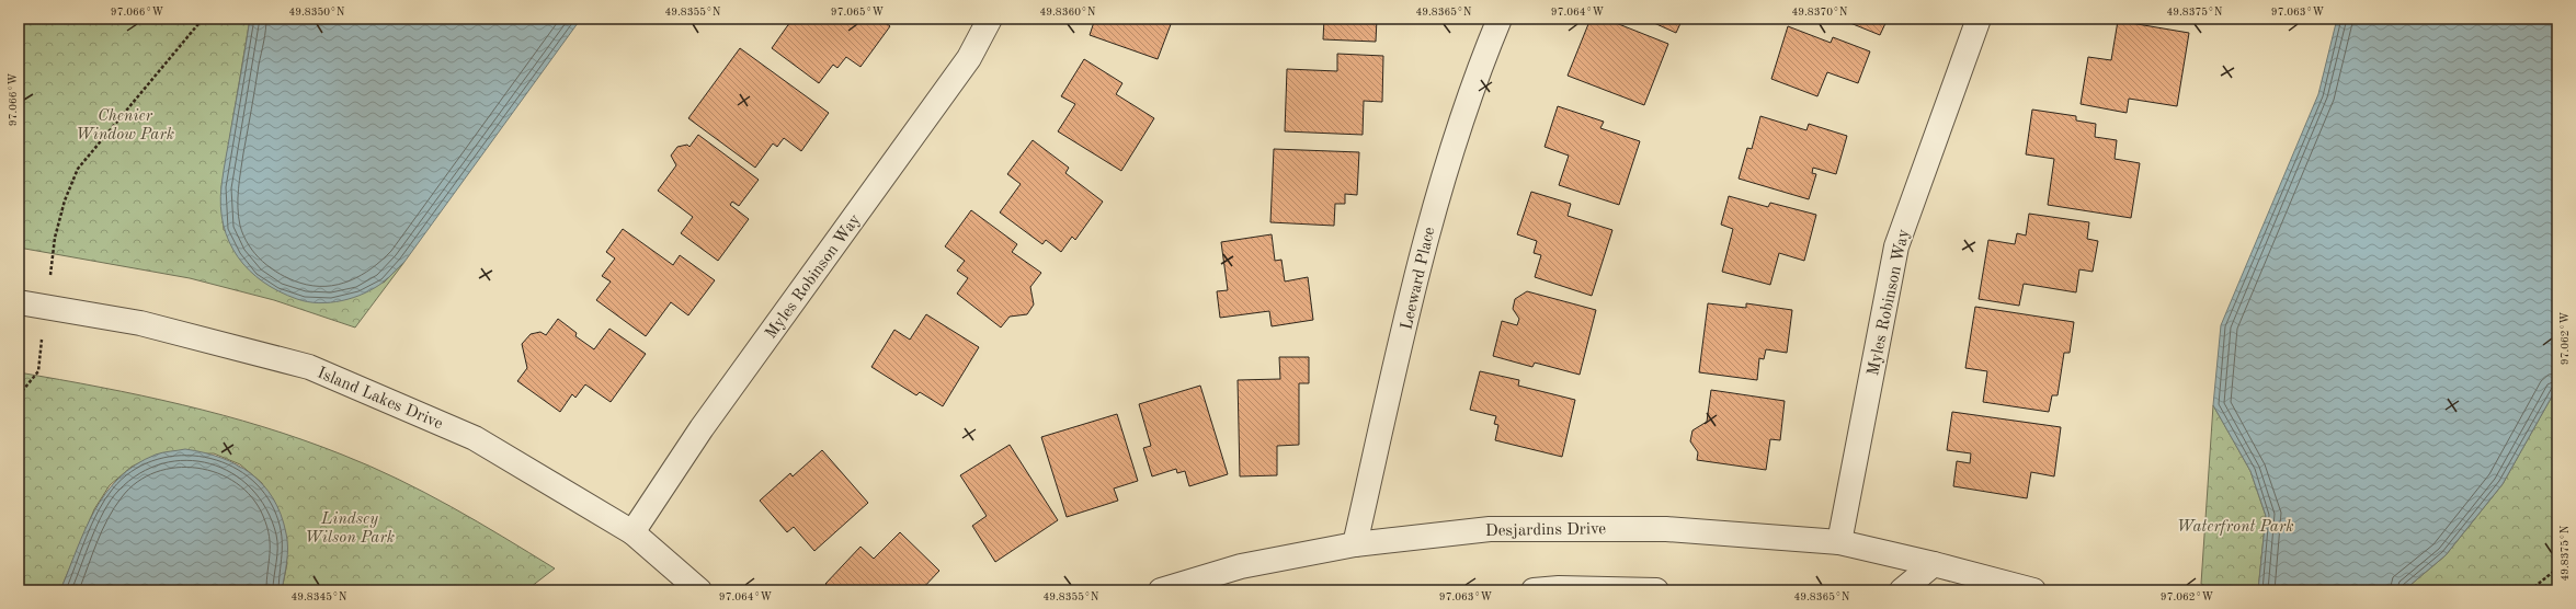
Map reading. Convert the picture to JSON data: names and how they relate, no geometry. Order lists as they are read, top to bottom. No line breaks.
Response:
{"streets":{"street":["Myles Robinson Way","Leeward Place","Island Lakes Drive","Desjardins Drive"]},"crossings":[["Myles Robinson Way","Island Lakes Drive"],["Myles Robinson Way","Desjardins Drive"],["Leeward Place","Desjardins Drive"]],"parks":["Chenier Window Park","Lindsey Wilson Park","Waterfront Park"],"coordinates":["97.066°W","49.8350°N","49.8355°N","97.065°W","49.8360°N","49.8365°N","97.064°W","49.8370°N","49.8375°N","97.063°W","97.062°W","49.8345°N"]}
